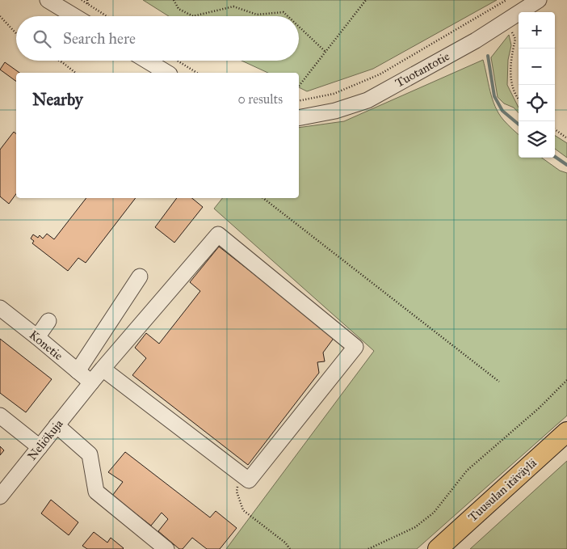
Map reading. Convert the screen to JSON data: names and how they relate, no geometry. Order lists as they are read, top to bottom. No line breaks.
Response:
{"streets":{"main road":["Tuusulan itäväylä"],"street":["Tuotantotie","Konetie","Neliökuja"]},"crossings":[["Konetie","Neliökuja"]],"page":{"map_buttons":["+","−"],"search":"Search here","heading":["Nearby","0 results"]}}
